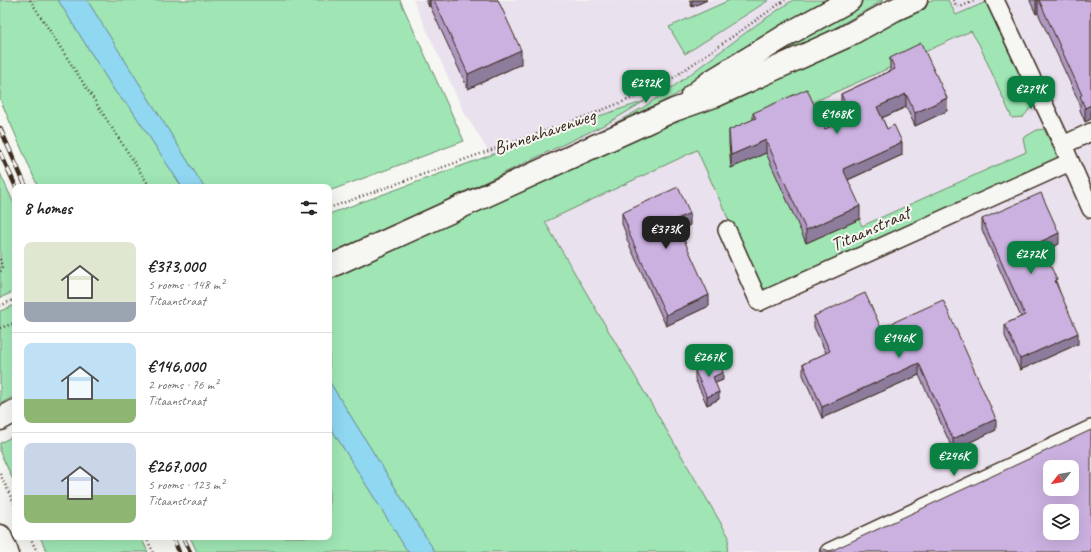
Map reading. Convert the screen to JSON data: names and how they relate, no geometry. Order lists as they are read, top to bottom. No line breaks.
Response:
{"streets":{"main road":["Binnenhavenweg"],"street":["Titaanstraat"]},"north":"bottom left","page":{"price":["€292K","€279K","€168K","€373K","€272K","€146K","€267K","€246K"],"heading":"8 homes","list":[{"name":"€373,000","note":"5 rooms · 148 m² · Titaanstraat"},{"name":"€146,000","note":"2 rooms · 76 m² · Titaanstraat"},{"name":"€267,000","note":"5 rooms · 123 m² · Titaanstraat"}]}}
